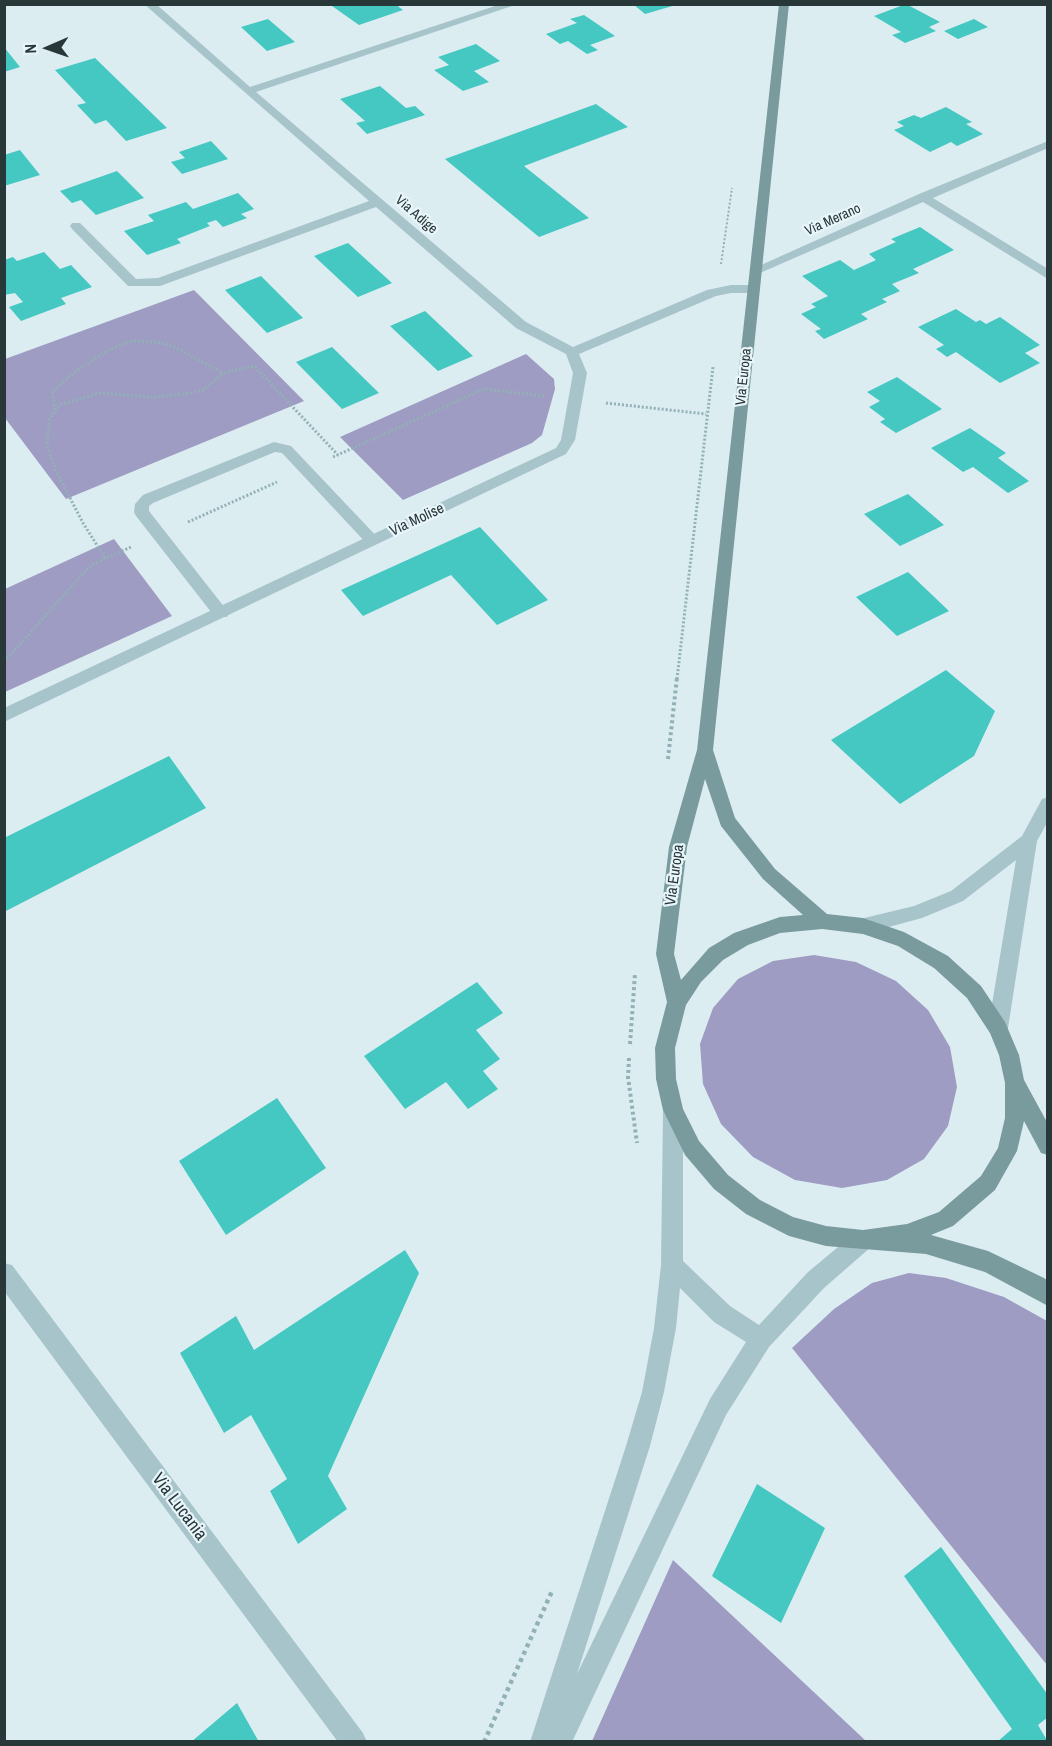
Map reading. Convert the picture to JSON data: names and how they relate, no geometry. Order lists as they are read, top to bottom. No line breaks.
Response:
{"streets":{"street":["Via Adige","Via Merano","Via Europa","Via Molise","Via Lucania"]},"crossings":[["Via Adige","Via Molise"],["Via Merano","Via Europa"]],"north":"left"}
